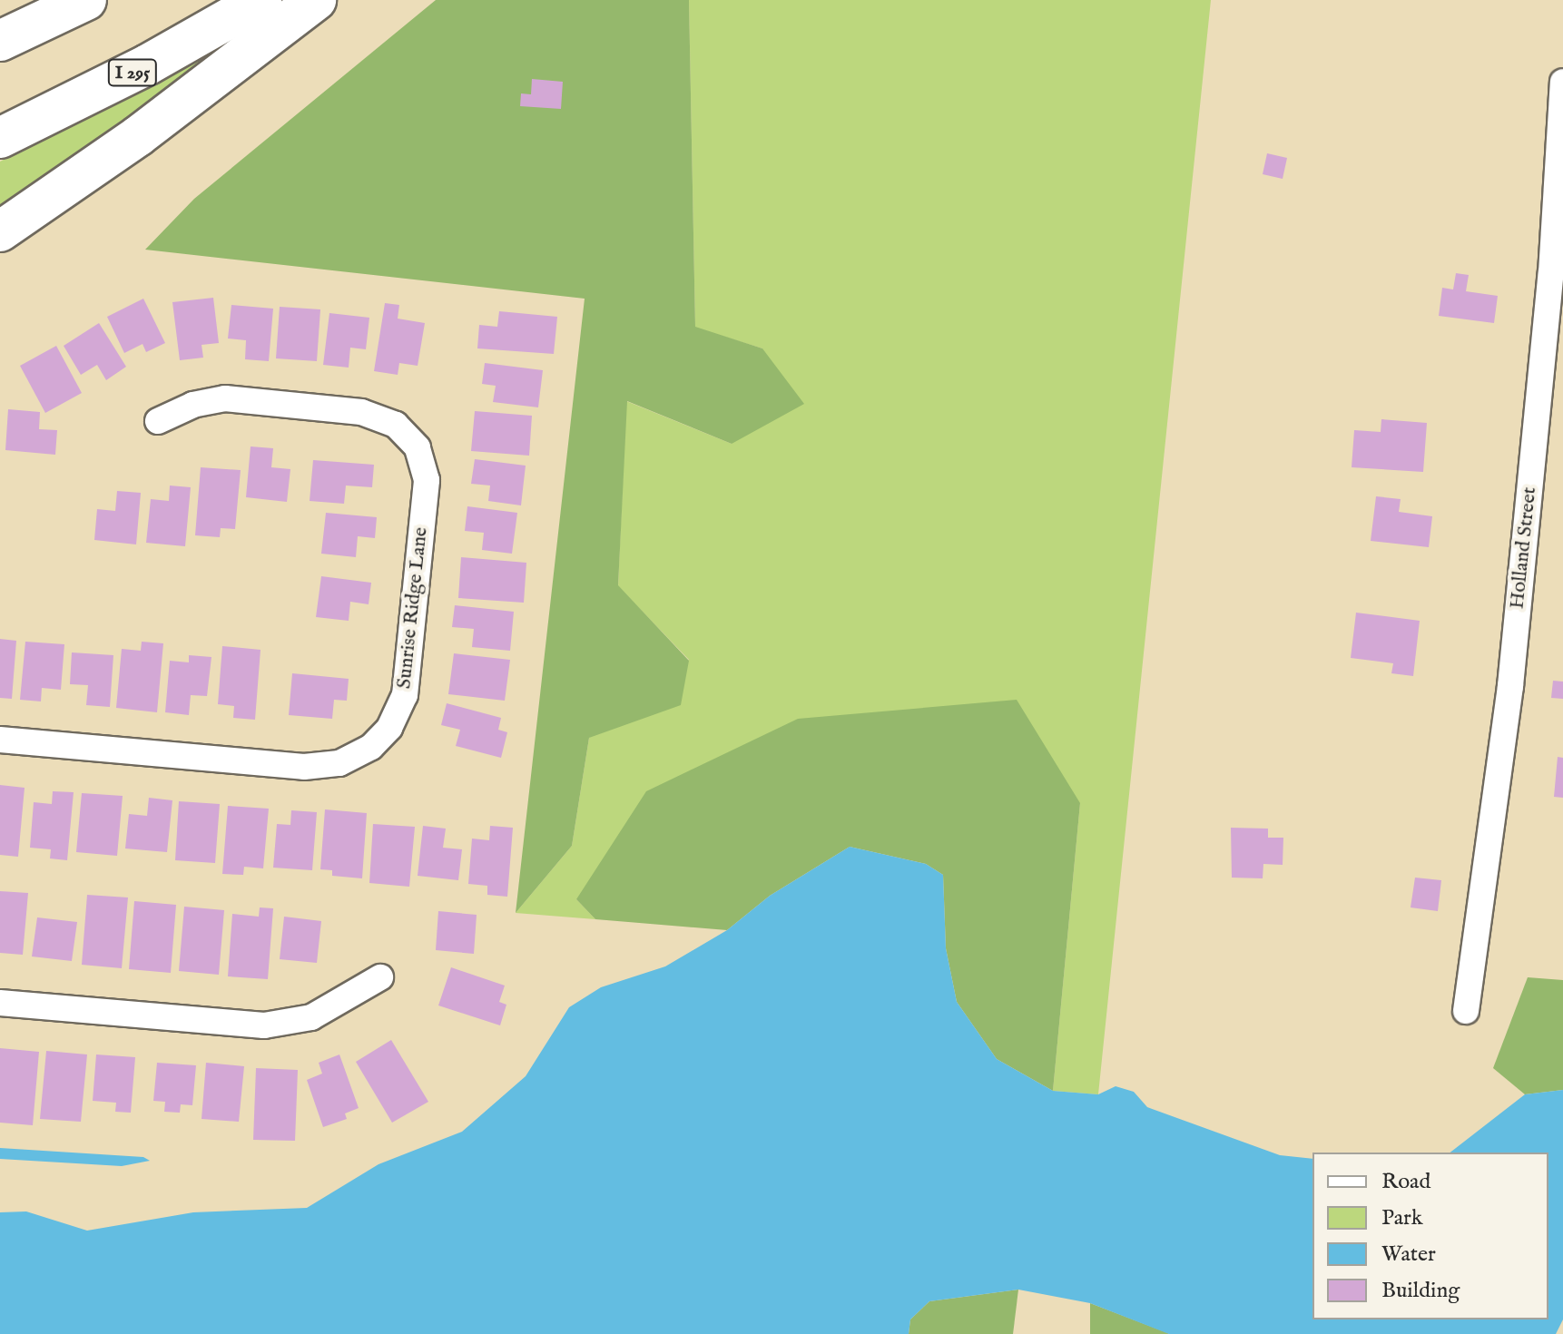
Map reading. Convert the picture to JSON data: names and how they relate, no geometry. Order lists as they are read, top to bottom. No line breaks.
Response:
{"streets":{"highway":["I 295"],"street":["Holland Street","Sunrise Ridge Lane"]},"legend":["Road","Park","Water","Building"]}
